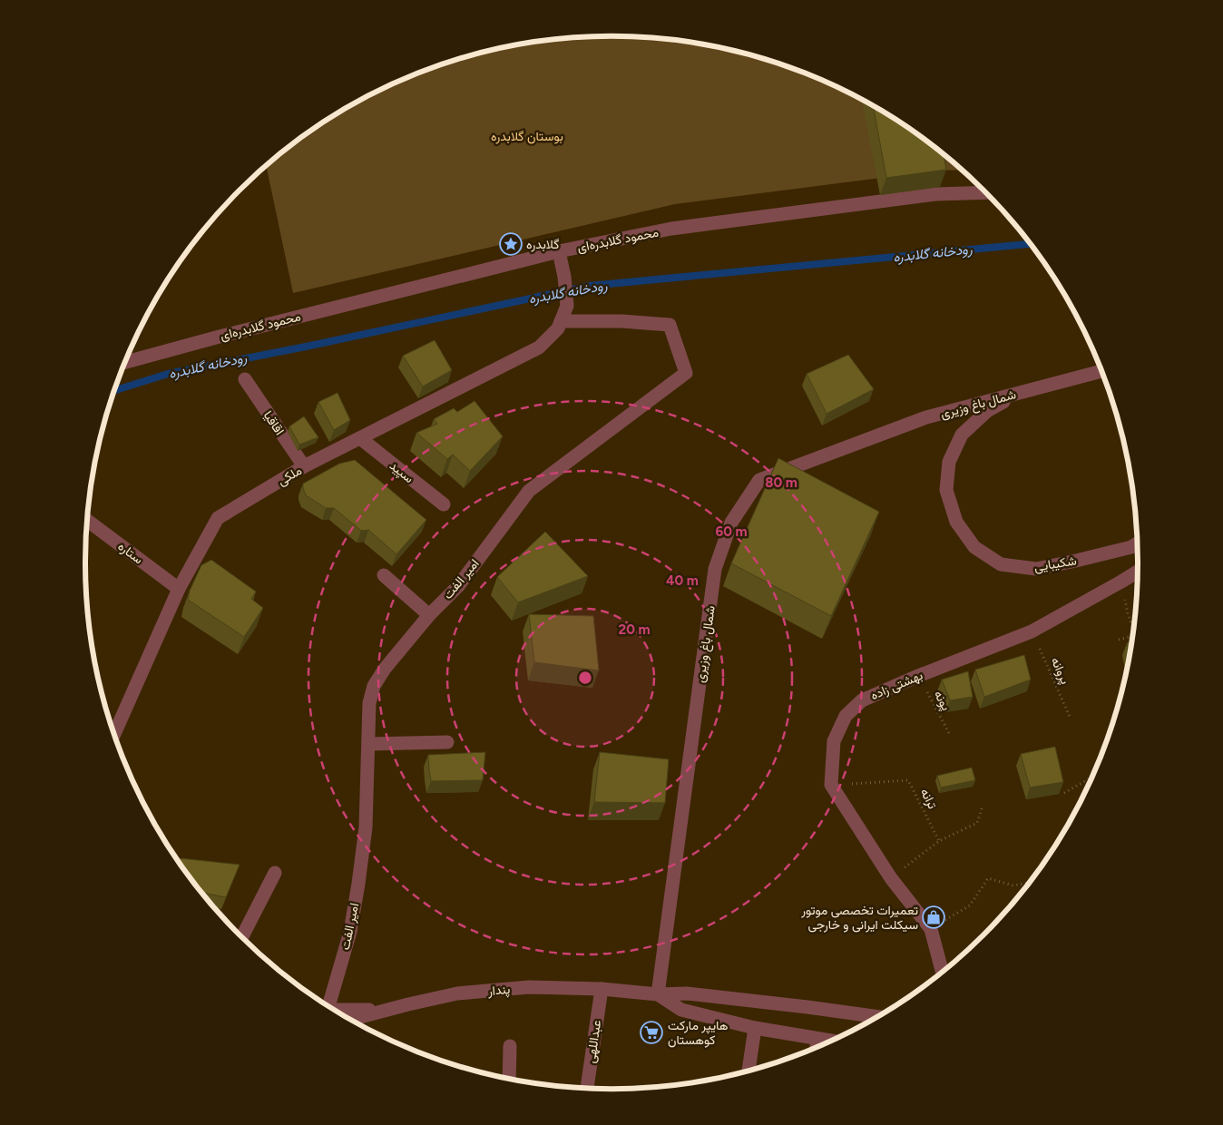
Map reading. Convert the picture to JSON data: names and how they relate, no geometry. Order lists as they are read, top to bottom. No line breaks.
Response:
{"streets":{"street":["محمود گلابدره‌ای","شمال باغ وزیری","اقاقیا","سپید","ملکی","ستاره","شکیبایی","امیر الفت","بهشتی زاده","پندار","عبداللهی"],"path":["پروانه","پونه","ترانه"]},"crossings":[["محمود گلابدره‌ای","ملکی"],["شمال باغ وزیری","شکیبایی"],["شمال باغ وزیری","پندار"],["اقاقیا","ملکی"],["سپید","ملکی"],["ملکی","ستاره"],["ملکی","امیر الفت"],["پروانه","بهشتی زاده"],["بهشتی زاده","پونه"],["بهشتی زاده","ترانه"],["پندار","عبداللهی"]],"water":["رودخانه گلابدره"],"parks":["بوستان گلابدره"],"places":{"place":["گلابدره"],"shop":["تعمیرات تخصصی موتور سیکلت ایرانی و خارجی"],"supermarket":["هایپر مارکت کوهستان"]},"rings":["80 m","60 m","40 m","20 m"]}
